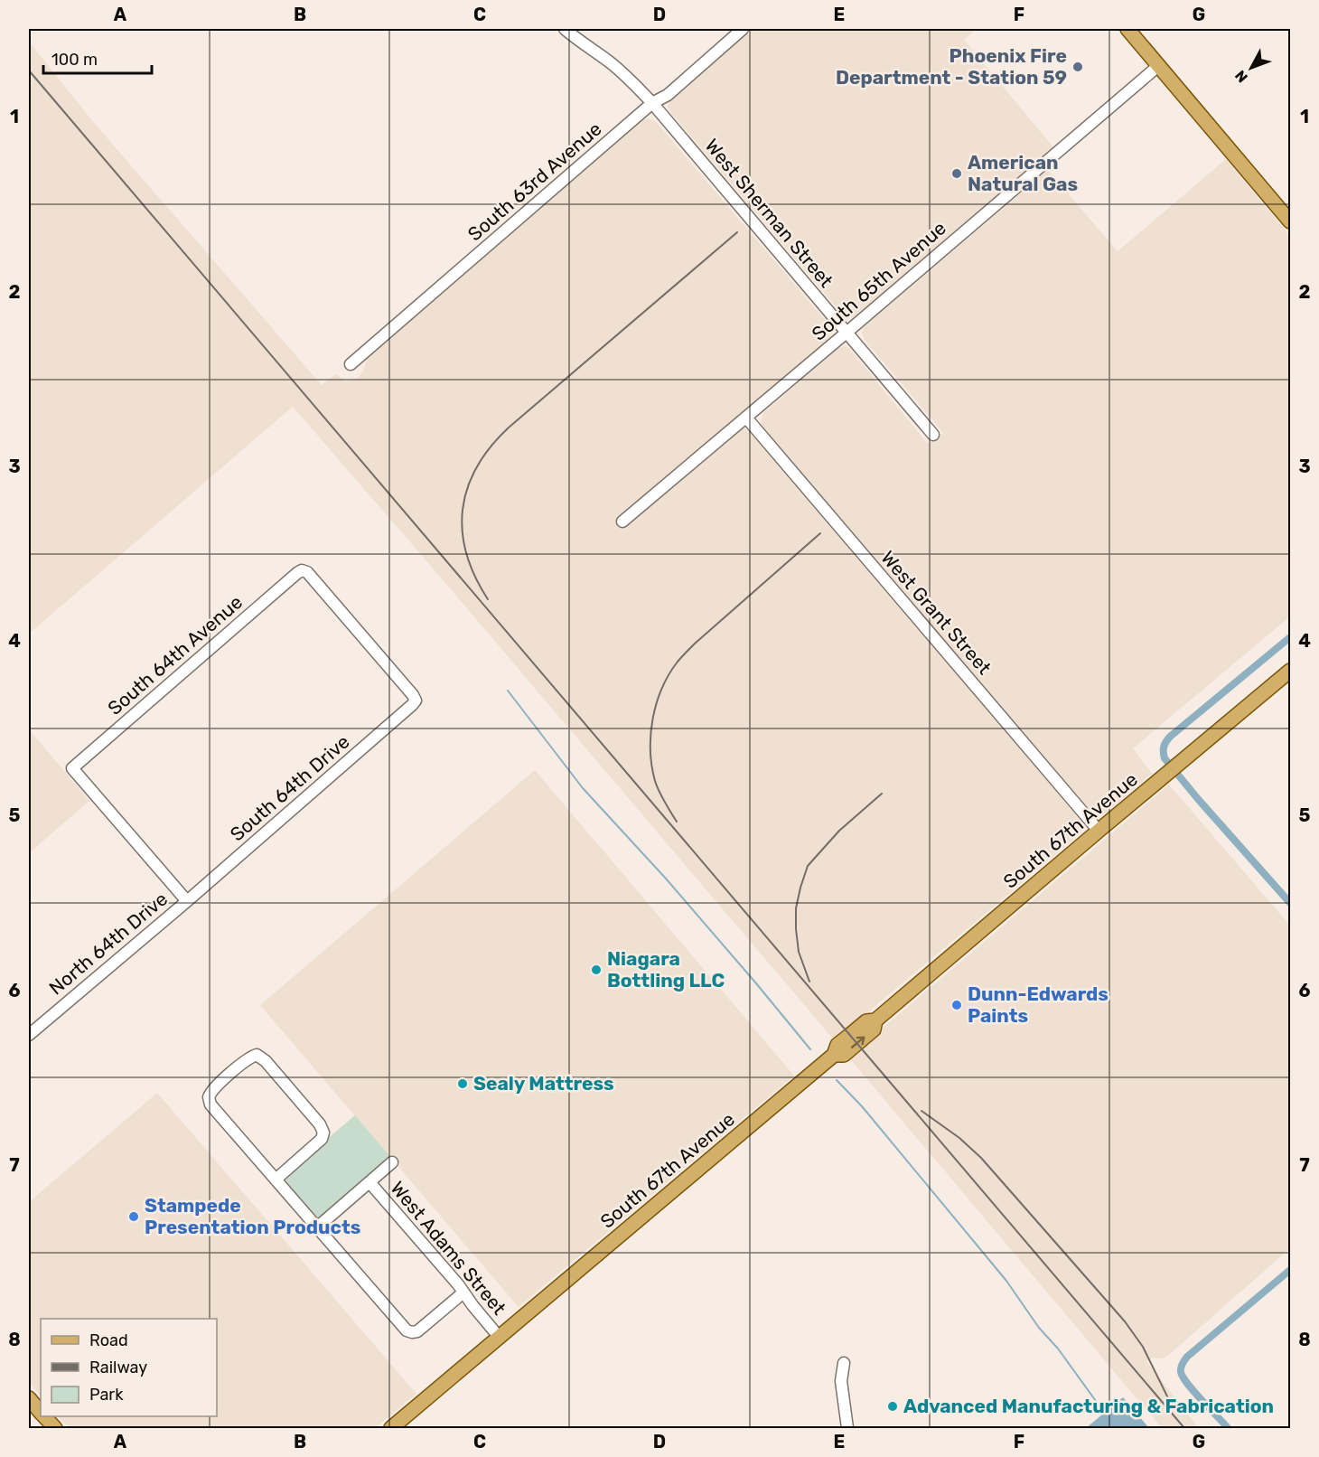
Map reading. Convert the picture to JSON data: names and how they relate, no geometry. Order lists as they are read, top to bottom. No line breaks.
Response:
{"streets":{"main road":["South 67th Avenue"],"street":["South 63rd Avenue","West Sherman Street","South 65th Avenue","West Grant Street","South 64th Avenue","South 64th Drive","North 64th Drive","West Adams Street"]},"crossings":[["South 63rd Avenue","West Sherman Street"],["West Sherman Street","South 65th Avenue"],["South 65th Avenue","West Grant Street"],["West Grant Street","South 67th Avenue"],["South 64th Avenue","South 64th Drive"],["South 64th Avenue","North 64th Drive"],["South 64th Drive","North 64th Drive"],["South 67th Avenue","West Adams Street"]],"places":["Phoenix Fire Department - Station 59","American Natural Gas","Niagara Bottling LLC","Dunn-Edwards Paints","Sealy Mattress","Stampede Presentation Products","Advanced Manufacturing & Fabrication"],"legend":["Road","Railway","Park"],"scale_bar":"100 m","north":"bottom left","grid":{"columns":["A","B","C","D","E","F","G"],"rows":["1","2","3","4","5","6","7","8"]}}
